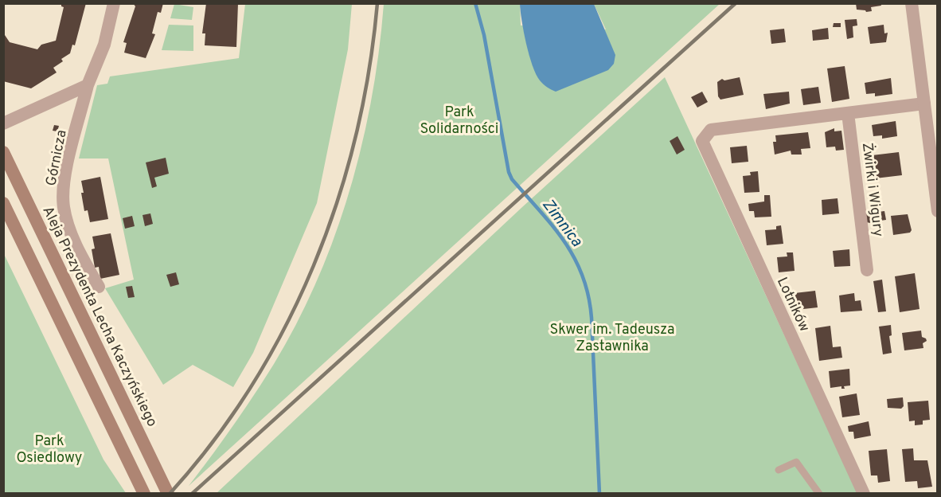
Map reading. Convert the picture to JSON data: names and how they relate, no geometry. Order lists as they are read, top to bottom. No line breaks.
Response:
{"streets":{"main road":["Aleja Prezydenta Lecha Kaczyńskiego"],"street":["Górnicza","Żwirki i Wigury","Lotników"]},"crossings":[["Żwirki i Wigury","Lotników"]],"water":["Zimnica"],"parks":["Park Solidarności","Skwer im. Tadeusza Zastawnika","Park Osiedlowy"]}
